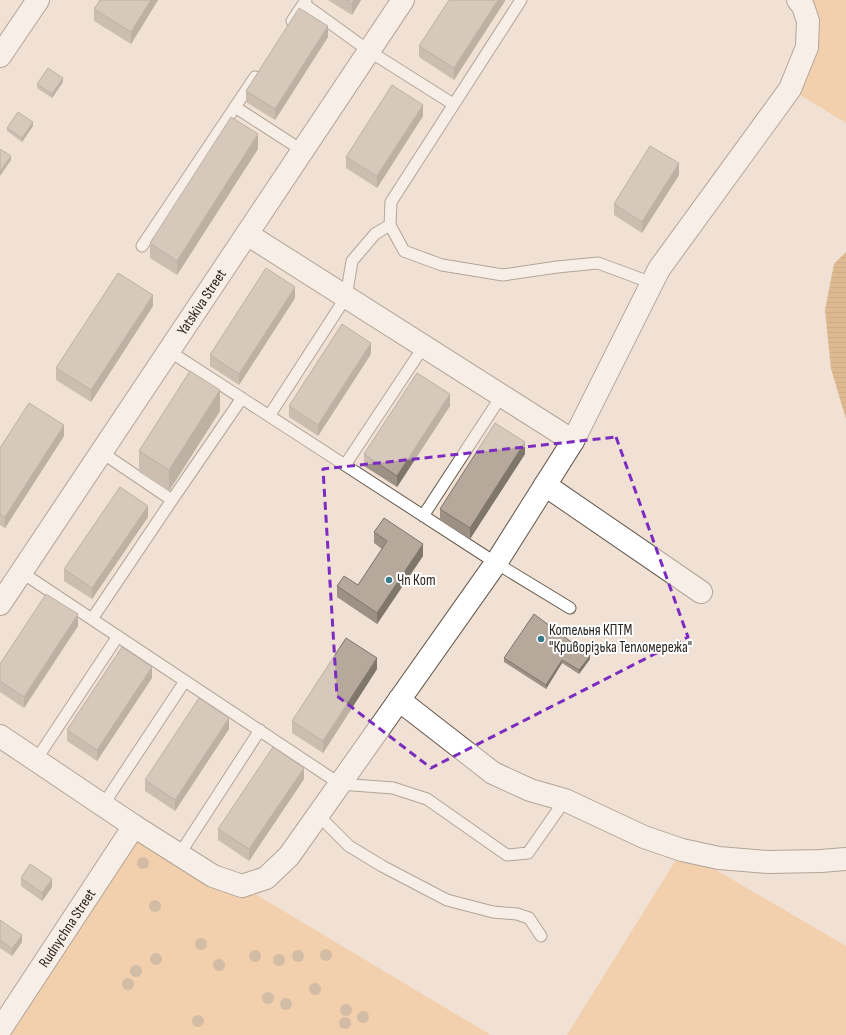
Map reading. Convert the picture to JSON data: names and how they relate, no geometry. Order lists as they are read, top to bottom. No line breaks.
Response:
{"streets":{"street":["Yatskiva Street","Rudnychna Street"]},"places":["Чп Кот","Котельня КПТМ \"Криворізька Тепломережа\""]}
